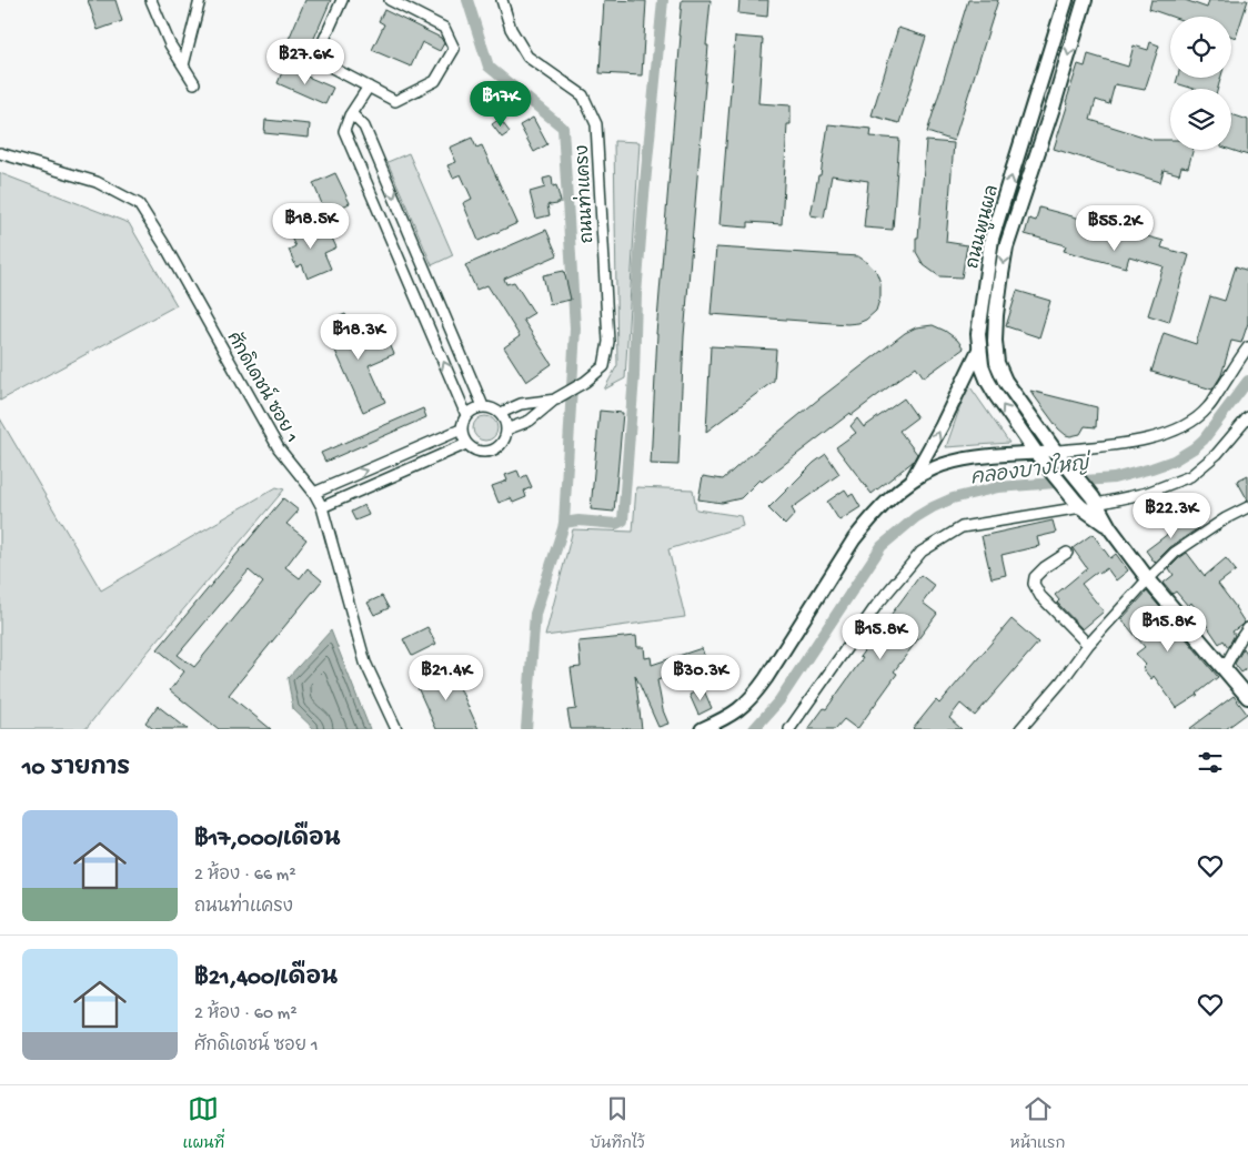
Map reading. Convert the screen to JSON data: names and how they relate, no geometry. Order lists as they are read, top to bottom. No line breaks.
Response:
{"streets":{"main road":["ถนนพูนผล"],"street":["ถนนท่าแครง","ศักดิเดชน์ ซอย 1"]},"water":["คลองบางใหญ่"],"page":{"price":["฿27.6K","฿17K","฿18.5K","฿55.2K","฿18.3K","฿22.3K","฿15.8K","฿15.8K","฿21.4K","฿30.3K"],"heading":"10 รายการ","list":[{"name":"฿17,000/เดือน","note":"2 ห้อง · 66 m² · ถนนท่าแครง"},{"name":"฿21,400/เดือน","note":"2 ห้อง · 60 m² · ศักดิเดชน์ ซอย 1"}],"tabs":["แผนที่","บันทึกไว้","หน้าแรก"]}}
